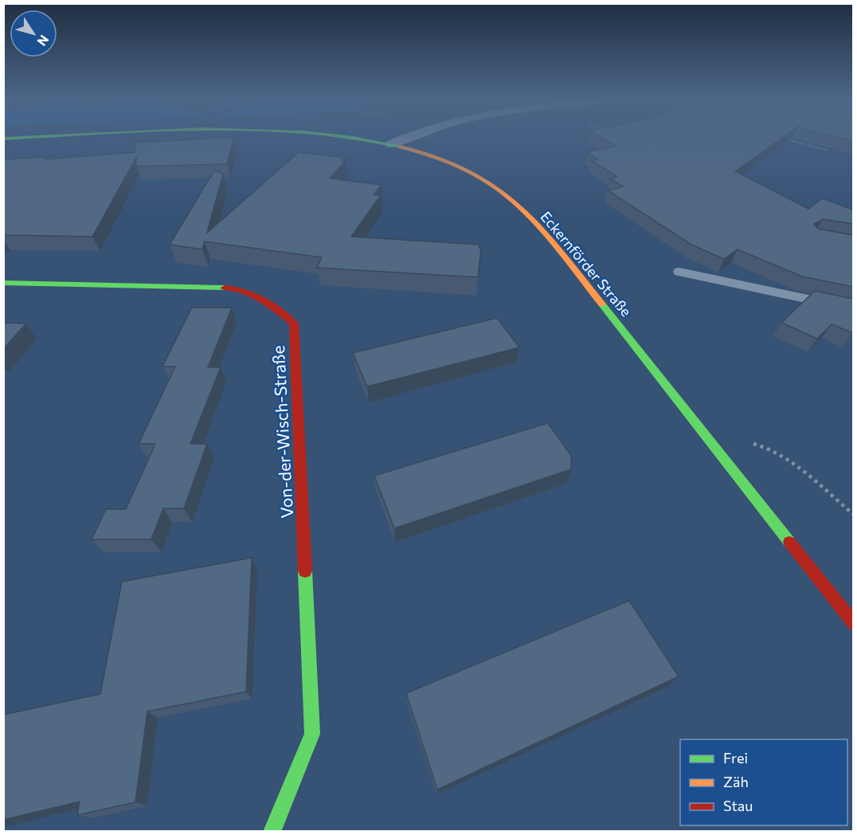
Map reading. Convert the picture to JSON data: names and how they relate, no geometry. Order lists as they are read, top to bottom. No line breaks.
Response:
{"streets":{"street":["Eckernförder Straße","Von-der-Wisch-Straße"]},"legend":["Frei","Zäh","Stau"],"north":"bottom right"}
